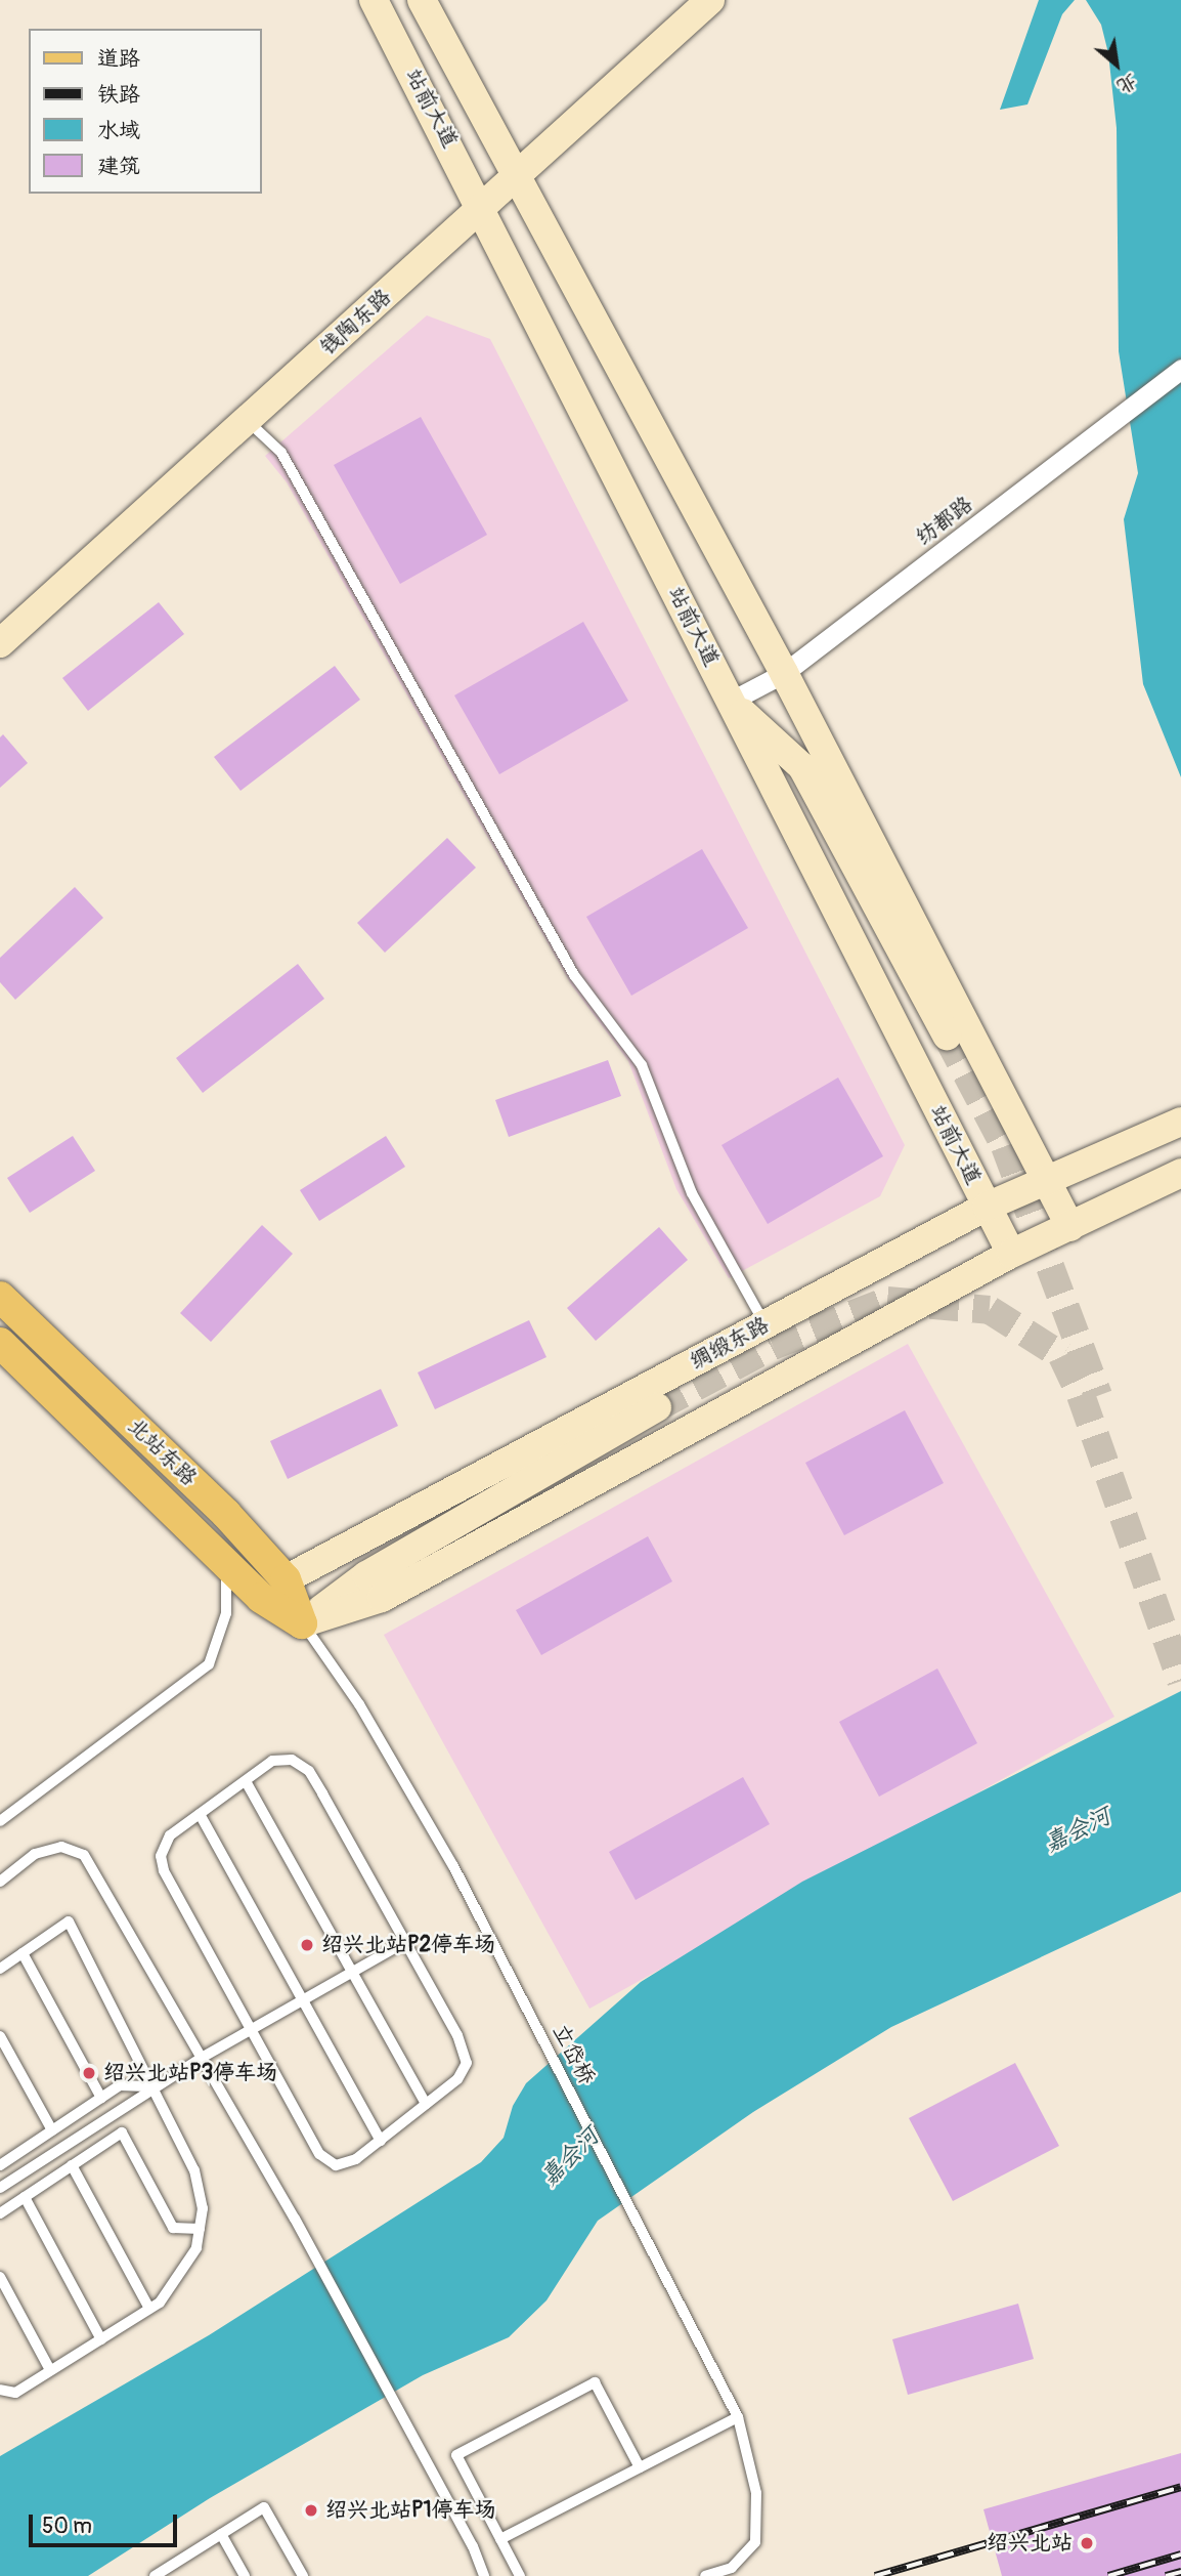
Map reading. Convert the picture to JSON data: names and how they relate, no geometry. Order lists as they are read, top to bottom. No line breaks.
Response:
{"streets":{"main road":["站前大道","钱陶东路","绸缎东路","北站东路"],"street":["纺都路"],"lane":["立岱桥"]},"crossings":[["站前大道","钱陶东路"],["站前大道","纺都路"],["站前大道","绸缎东路"],["绸缎东路","北站东路"],["北站东路","立岱桥"]],"water":["嘉会河"],"places":["绍兴北站P2停车场","绍兴北站P3停车场","绍兴北站P1停车场","绍兴北站"],"legend":["道路","铁路","水域","建筑"],"scale_bar":"50 m","north":"bottom right"}
